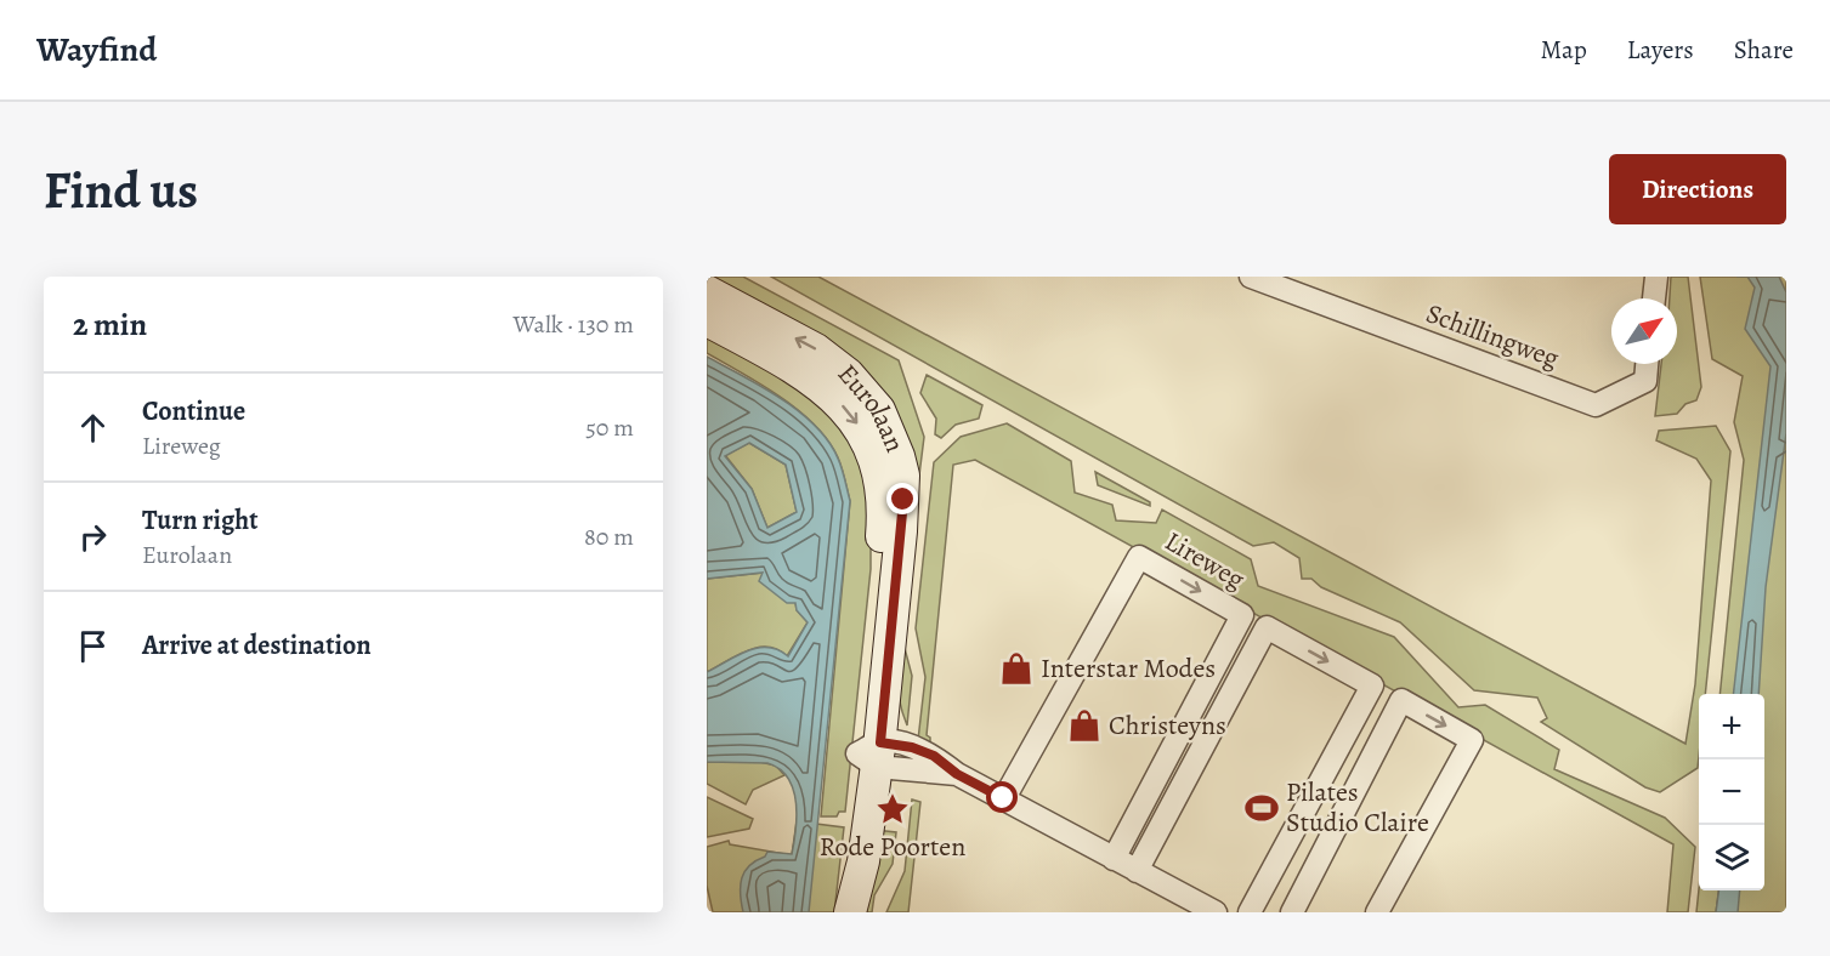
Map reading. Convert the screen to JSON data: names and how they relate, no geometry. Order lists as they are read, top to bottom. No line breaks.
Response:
{"streets":{"main road":["Eurolaan"],"street":["Schillingweg","Lireweg"]},"places":{"shop":["Interstar Modes","Christeyns"],"sports":["Pilates Studio Claire"],"place":["Rode Poorten"]},"north":"top right","page":{"header":"Wayfind","nav":["Map","Layers","Share"],"buttons":"Directions","title":"Find us","heading":["2 min","Walk · 130 m"],"list":[["Continue","Lireweg","50 m"],["Turn right","Eurolaan","80 m"],"Arrive at destination"],"map_buttons":["+","−"]}}
